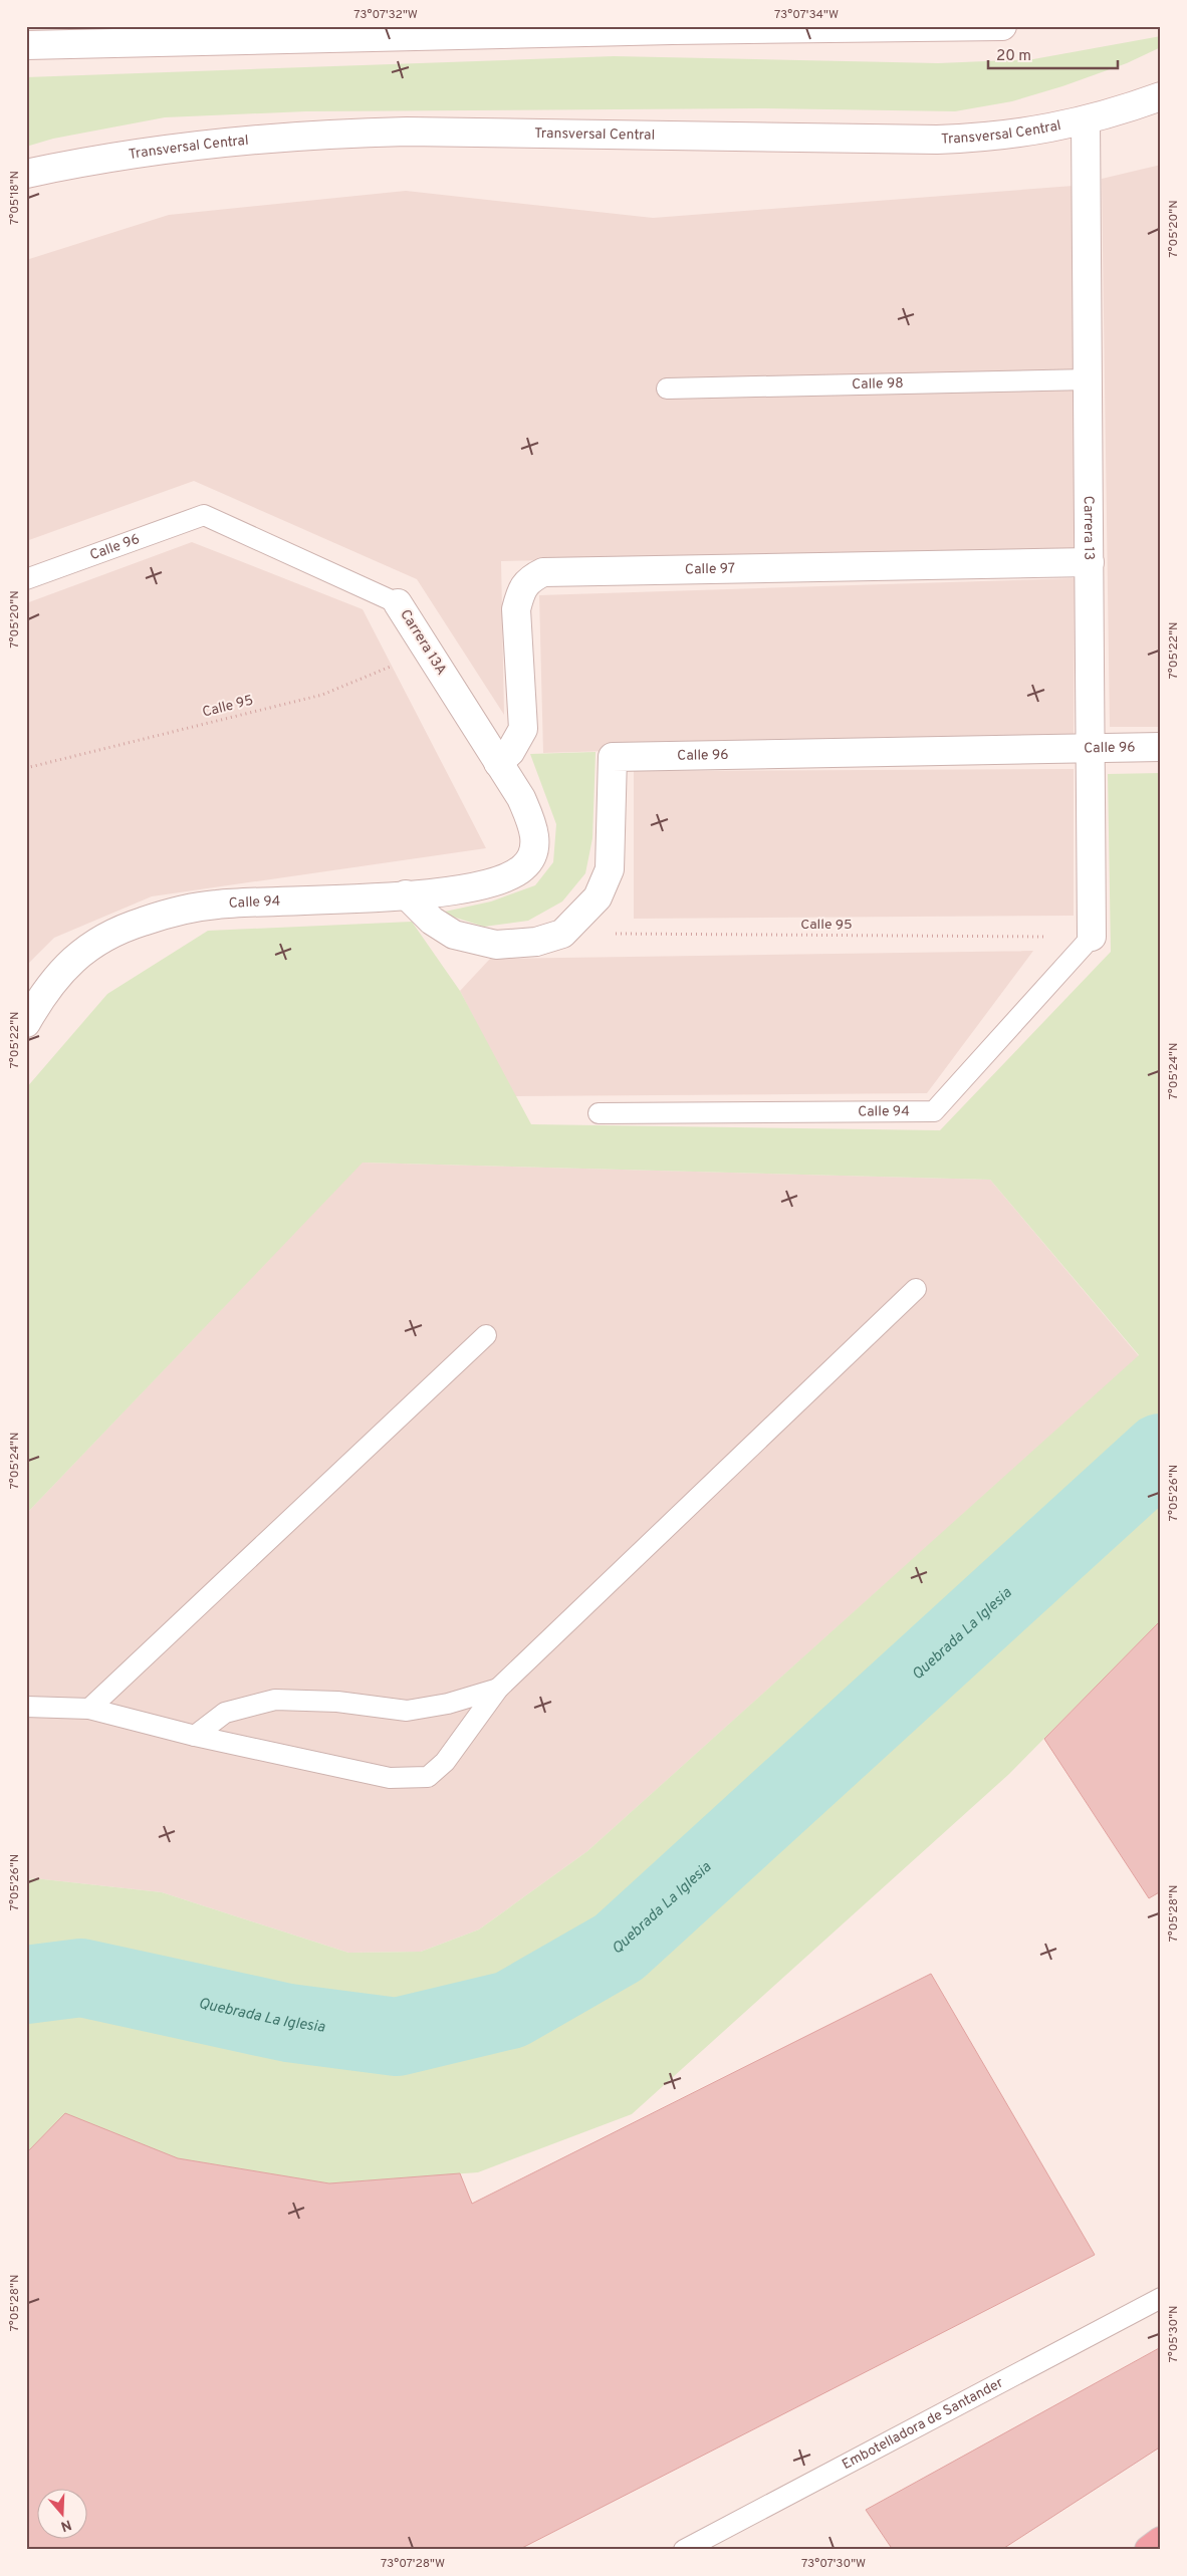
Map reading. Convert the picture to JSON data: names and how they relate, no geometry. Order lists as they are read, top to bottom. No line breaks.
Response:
{"streets":{"street":["Transversal Central","Carrera 13","Calle 96","Calle 97","Carrera 13A","Calle 94"],"lane":["Calle 98","Embotelladora de Santander"],"path":["Calle 95"]},"crossings":[["Transversal Central","Carrera 13"],["Calle 98","Carrera 13"],["Carrera 13","Calle 96"],["Carrera 13","Calle 97"],["Carrera 13","Calle 95"],["Carrera 13","Calle 94"],["Calle 96","Carrera 13A"],["Calle 96","Calle 95"],["Calle 96","Calle 94"],["Calle 97","Carrera 13A"],["Carrera 13A","Calle 95"],["Carrera 13A","Calle 94"],["Calle 95","Calle 94"]],"water":["Quebrada La Iglesia"],"scale_bar":"20 m","north":"bottom","coordinates":["73°07'32\"W","73°07'34\"W","7°05'18\"N","7°05'20\"N","7°05'22\"N","7°05'24\"N","7°05'26\"N","7°05'28\"N","7°05'30\"N","73°07'28\"W","73°07'30\"W"]}
